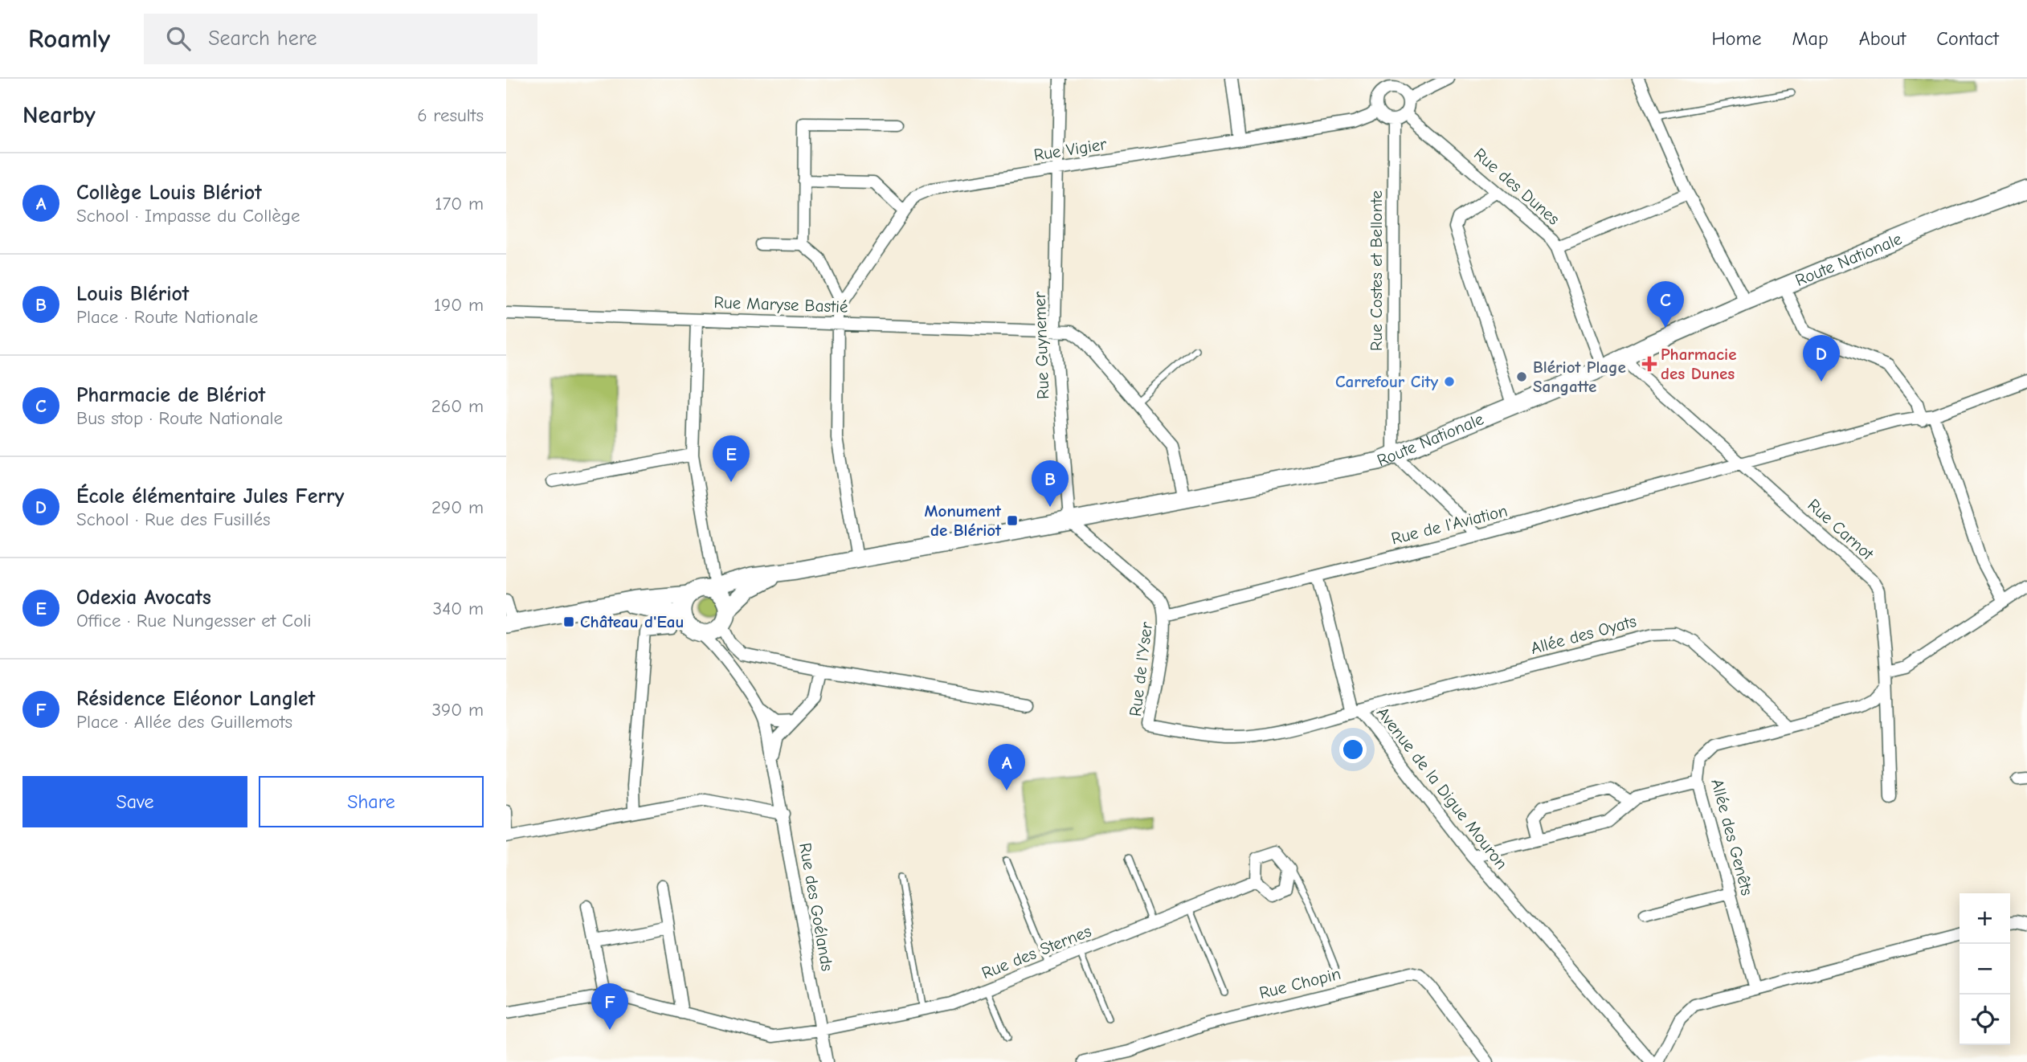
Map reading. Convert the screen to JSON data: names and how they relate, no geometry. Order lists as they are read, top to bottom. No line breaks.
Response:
{"streets":{"main road":["Route Nationale"],"street":["Rue Vigier","Rue des Dunes","Rue Costes et Bellonte","Rue Maryse Bastié","Rue Guynemer","Rue de l'Aviation","Rue Carnot","Allée des Oyats","Rue de l'Yser","Avenue de la Digue Mouron","Allée des Genêts","Rue des Goélands","Rue des Sternes","Rue Chopin"]},"crossings":[["Rue Vigier","Rue des Dunes"],["Rue Vigier","Route Nationale"],["Rue Vigier","Rue Costes et Bellonte"],["Rue Vigier","Rue Maryse Bastié"],["Rue Vigier","Rue Guynemer"],["Rue des Dunes","Route Nationale"],["Rue des Dunes","Rue Costes et Bellonte"],["Route Nationale","Rue Costes et Bellonte"],["Route Nationale","Rue Maryse Bastié"],["Route Nationale","Rue Guynemer"],["Route Nationale","Rue Carnot"],["Route Nationale","Rue de l'Yser"],["Route Nationale","Rue des Goélands"],["Rue Maryse Bastié","Rue Guynemer"],["Rue Guynemer","Rue de l'Yser"],["Rue de l'Aviation","Rue Carnot"],["Rue de l'Aviation","Rue de l'Yser"],["Rue de l'Aviation","Avenue de la Digue Mouron"],["Rue Carnot","Allée des Genêts"],["Allée des Oyats","Rue de l'Yser"],["Allée des Oyats","Avenue de la Digue Mouron"],["Allée des Oyats","Allée des Genêts"],["Rue de l'Yser","Avenue de la Digue Mouron"],["Rue des Goélands","Rue des Sternes"]],"places":{"health":["Pharmacie des Dunes"],"other":["Blériot Plage Sangatte","Carrefour City"],"transit":["Monument de Blériot","Château d'Eau"]},"page":{"header":"Roamly","search":"Search here","nav":["Home","Map","About","Contact"],"heading":["Nearby","6 results"],"list":[{"mark":"A","name":"Collège Louis Blériot","note":"School · Impasse du Collège","value":"170 m"},{"mark":"B","name":"Louis Blériot","note":"Place · Route Nationale","value":"190 m"},{"mark":"C","name":"Pharmacie de Blériot","note":"Bus stop · Route Nationale","value":"260 m"},{"mark":"D","name":"École élémentaire Jules Ferry","note":"School · Rue des Fusillés","value":"290 m"},{"mark":"E","name":"Odexia Avocats","note":"Office · Rue Nungesser et Coli","value":"340 m"},{"mark":"F","name":"Résidence Eléonor Langlet","note":"Place · Allée des Guillemots","value":"390 m"}],"pins":["C","D","E","B","A","F"],"buttons":["Save","Share"],"map_buttons":["+","−"]}}
